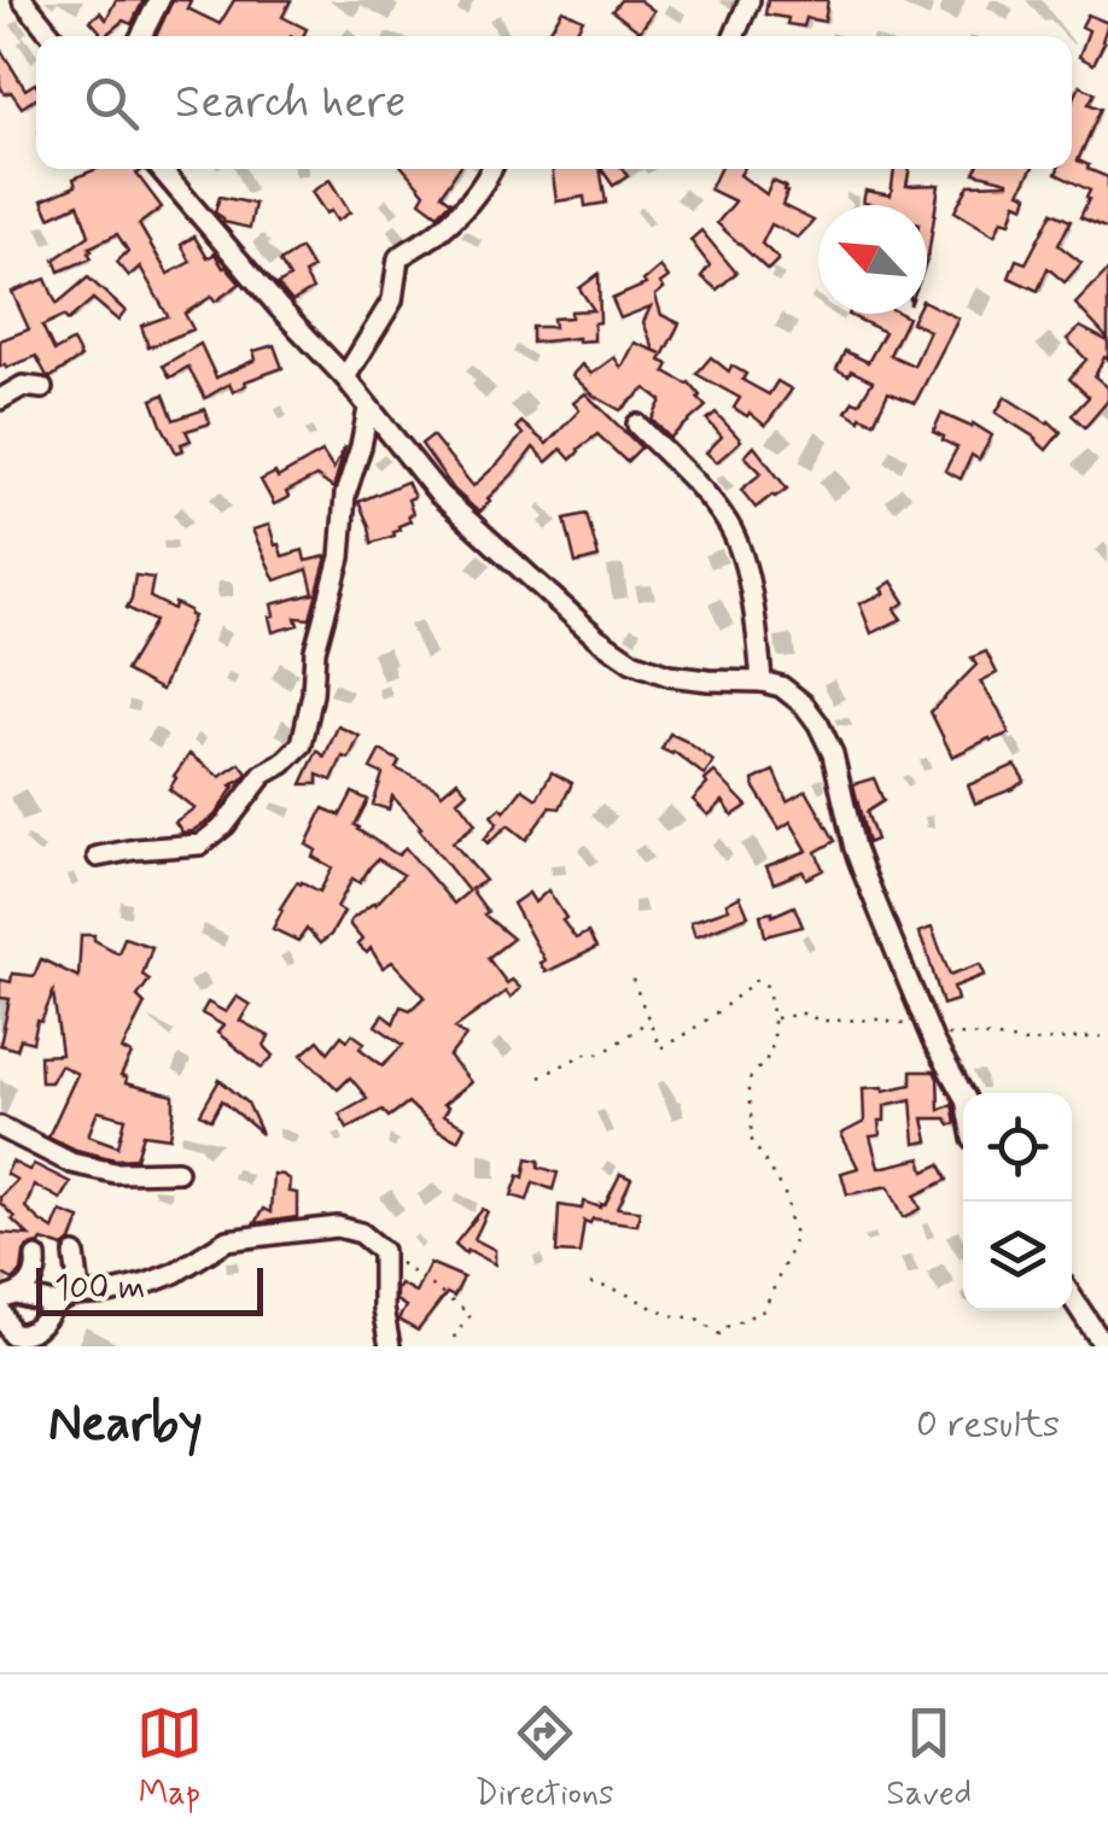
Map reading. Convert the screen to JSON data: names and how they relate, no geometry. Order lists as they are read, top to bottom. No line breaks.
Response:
{"scale_bar":"100 m","north":"top left","page":{"search":"Search here","scale":"100 m","heading":["Nearby","0 results"],"nav":["Map","Directions","Saved"]}}
